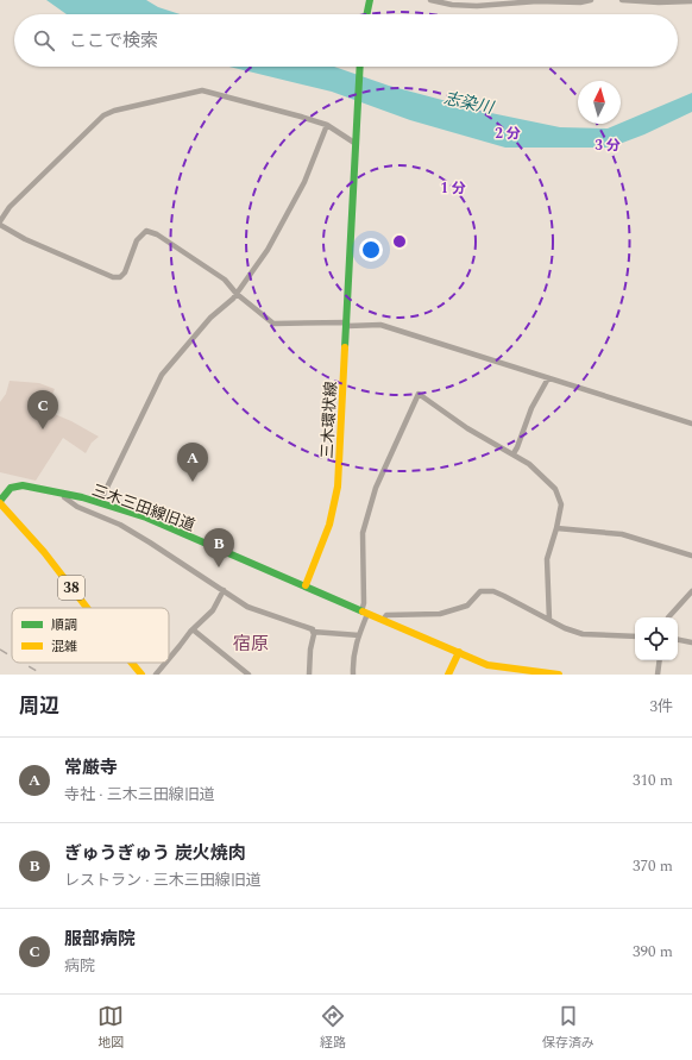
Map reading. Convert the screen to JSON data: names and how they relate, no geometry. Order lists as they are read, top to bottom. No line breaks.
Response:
{"streets":{"main road":["三木環状線","三木三田線旧道","38"]},"crossings":[["三木環状線","三木三田線旧道"],["三木三田線旧道","38"]],"districts":["宿原"],"water":["志染川"],"legend":["順調","混雑"],"north":"top","page":{"search":"ここで検索","pins":["C","A","B"],"heading":["周辺","3件"],"list":[{"mark":"A","name":"常厳寺","note":"寺社 · 三木三田線旧道","value":"310 m"},{"mark":"B","name":"ぎゅうぎゅう 炭火焼肉","note":"レストラン · 三木三田線旧道","value":"370 m"},{"mark":"C","name":"服部病院","note":"病院","value":"390 m"}],"nav":["地図","経路","保存済み"]},"rings":["2 分","3 分","1 分"]}
